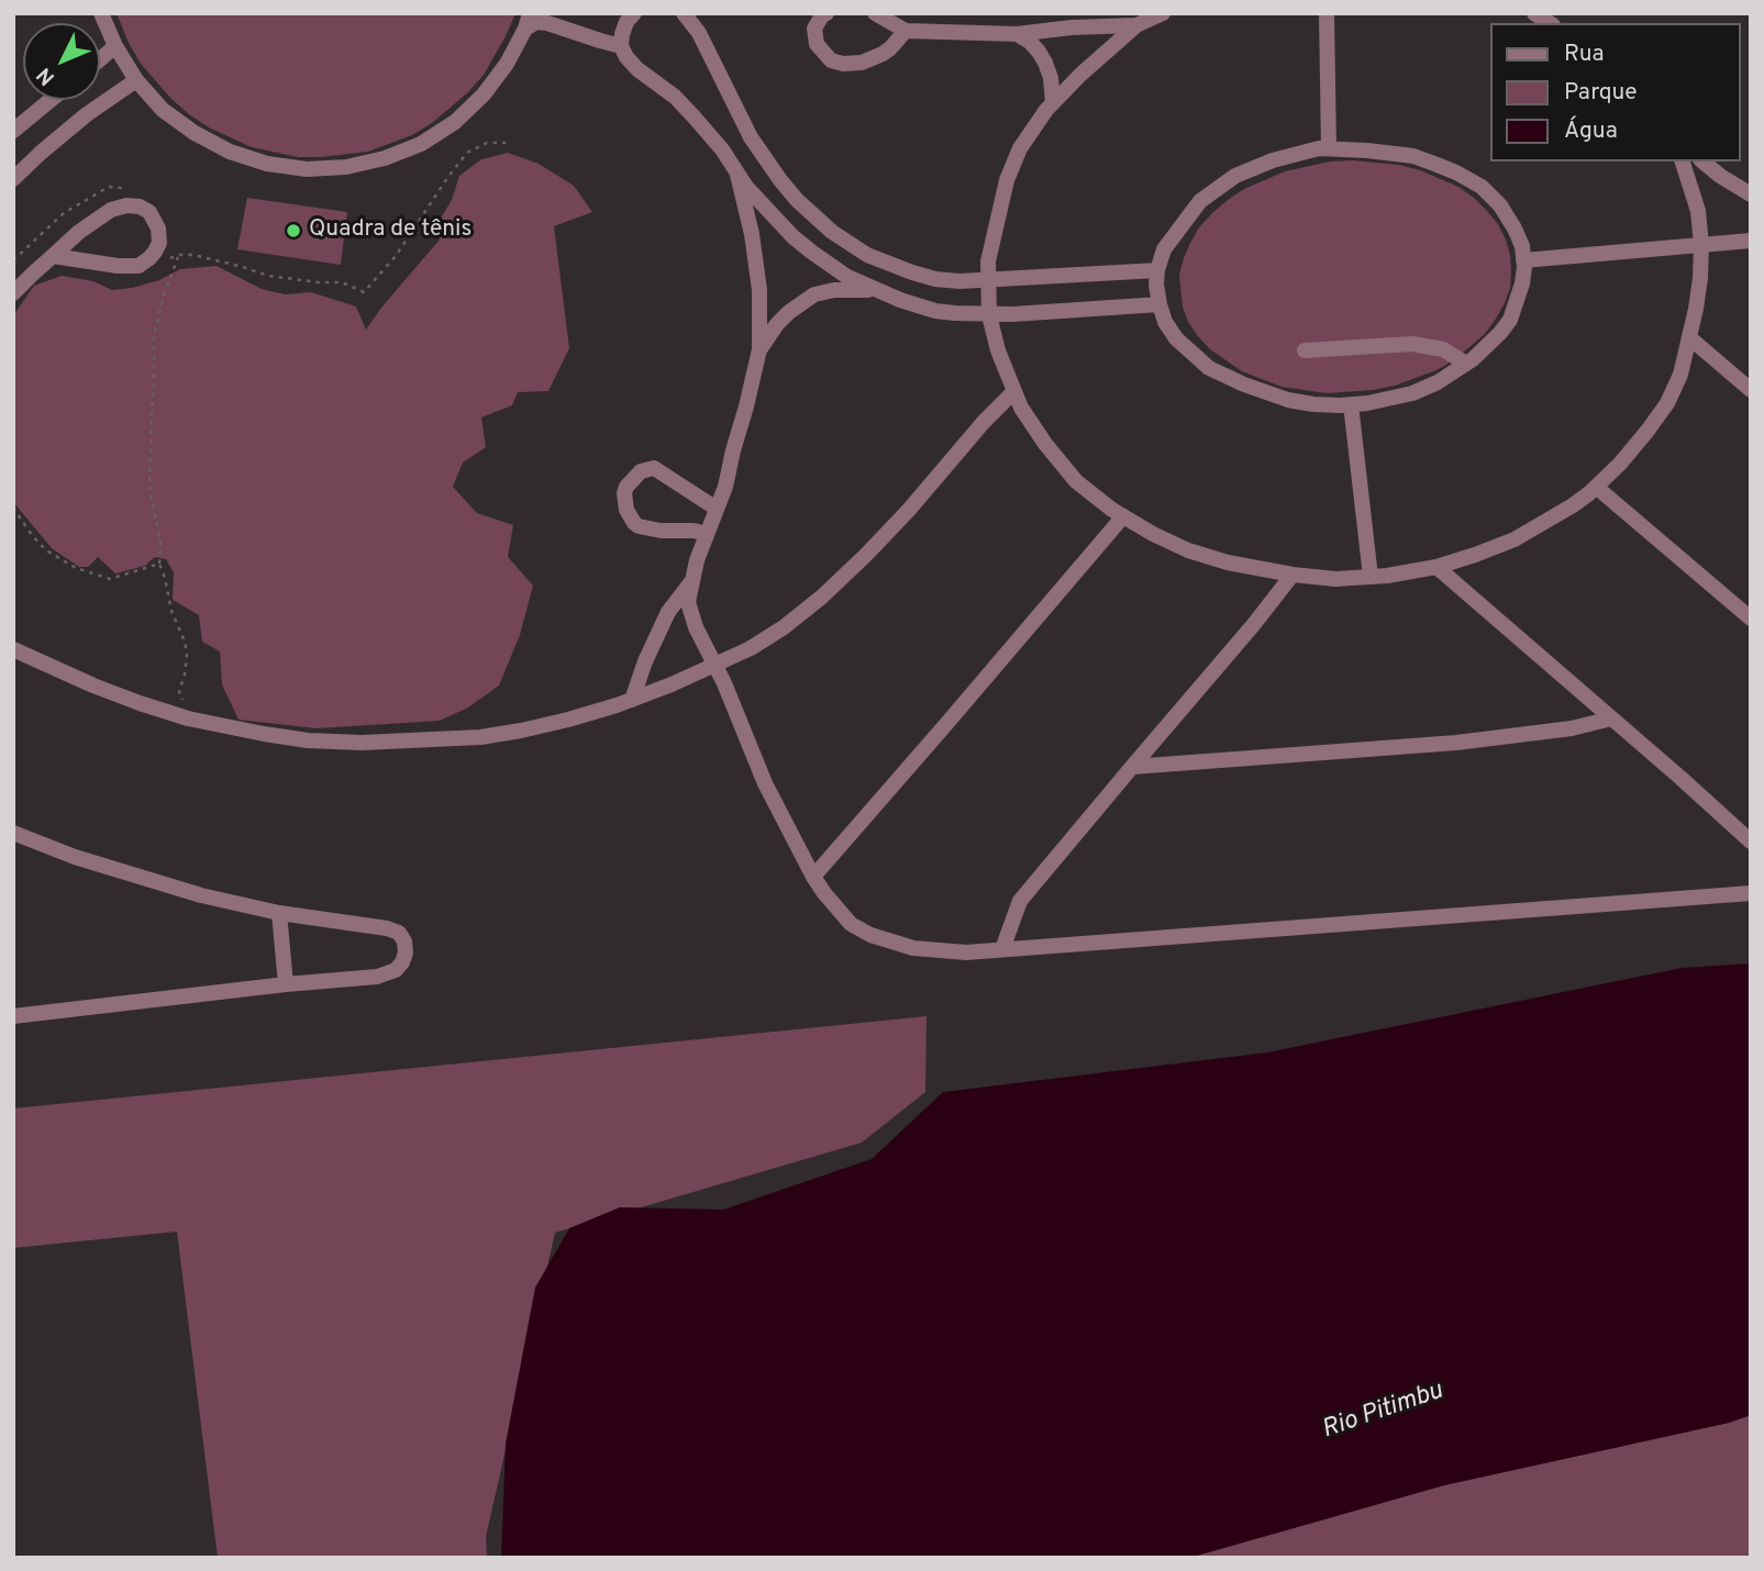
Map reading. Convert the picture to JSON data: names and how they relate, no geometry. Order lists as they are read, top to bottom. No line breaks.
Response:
{"water":["Rio Pitimbu"],"places":["Quadra de tênis"],"legend":["Rua","Parque","Água"],"north":"bottom left"}
